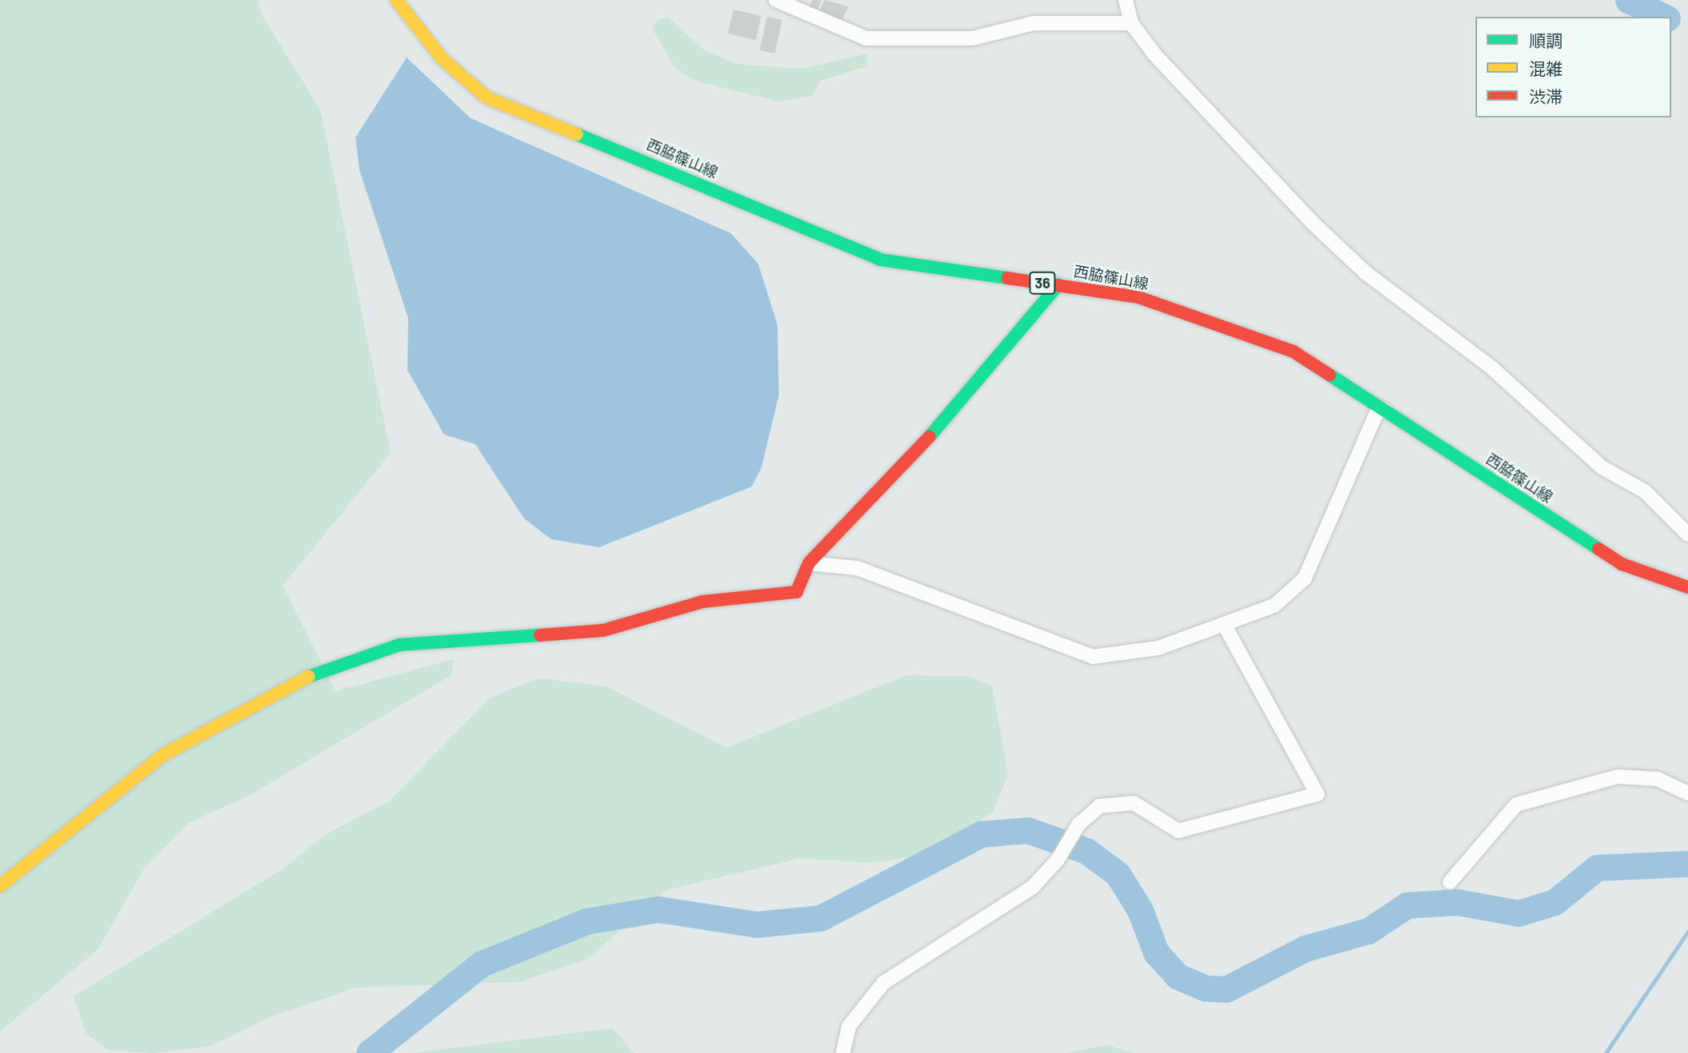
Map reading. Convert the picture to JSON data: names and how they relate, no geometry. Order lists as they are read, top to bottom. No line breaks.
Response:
{"streets":{"main road":["西脇篠山線","36"]},"legend":["順調","混雑","渋滞"]}
